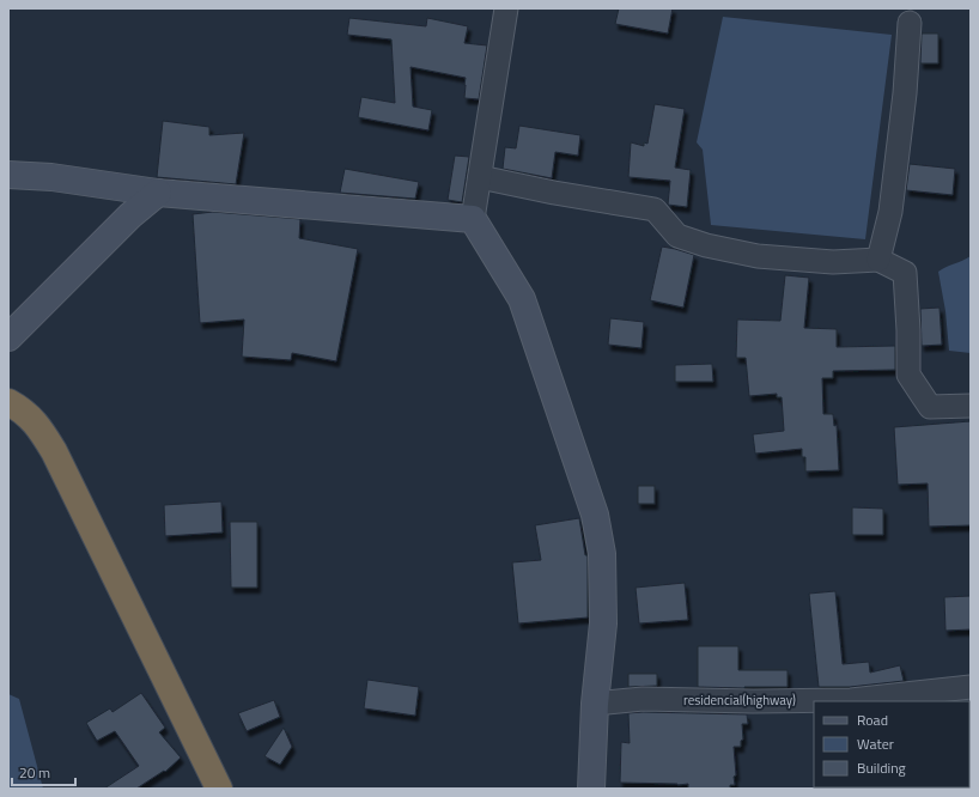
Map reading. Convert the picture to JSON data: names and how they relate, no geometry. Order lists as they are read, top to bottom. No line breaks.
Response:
{"streets":{"street":["residencial(highway)"]},"legend":["Road","Water","Building"],"scale_bar":"20 m"}
